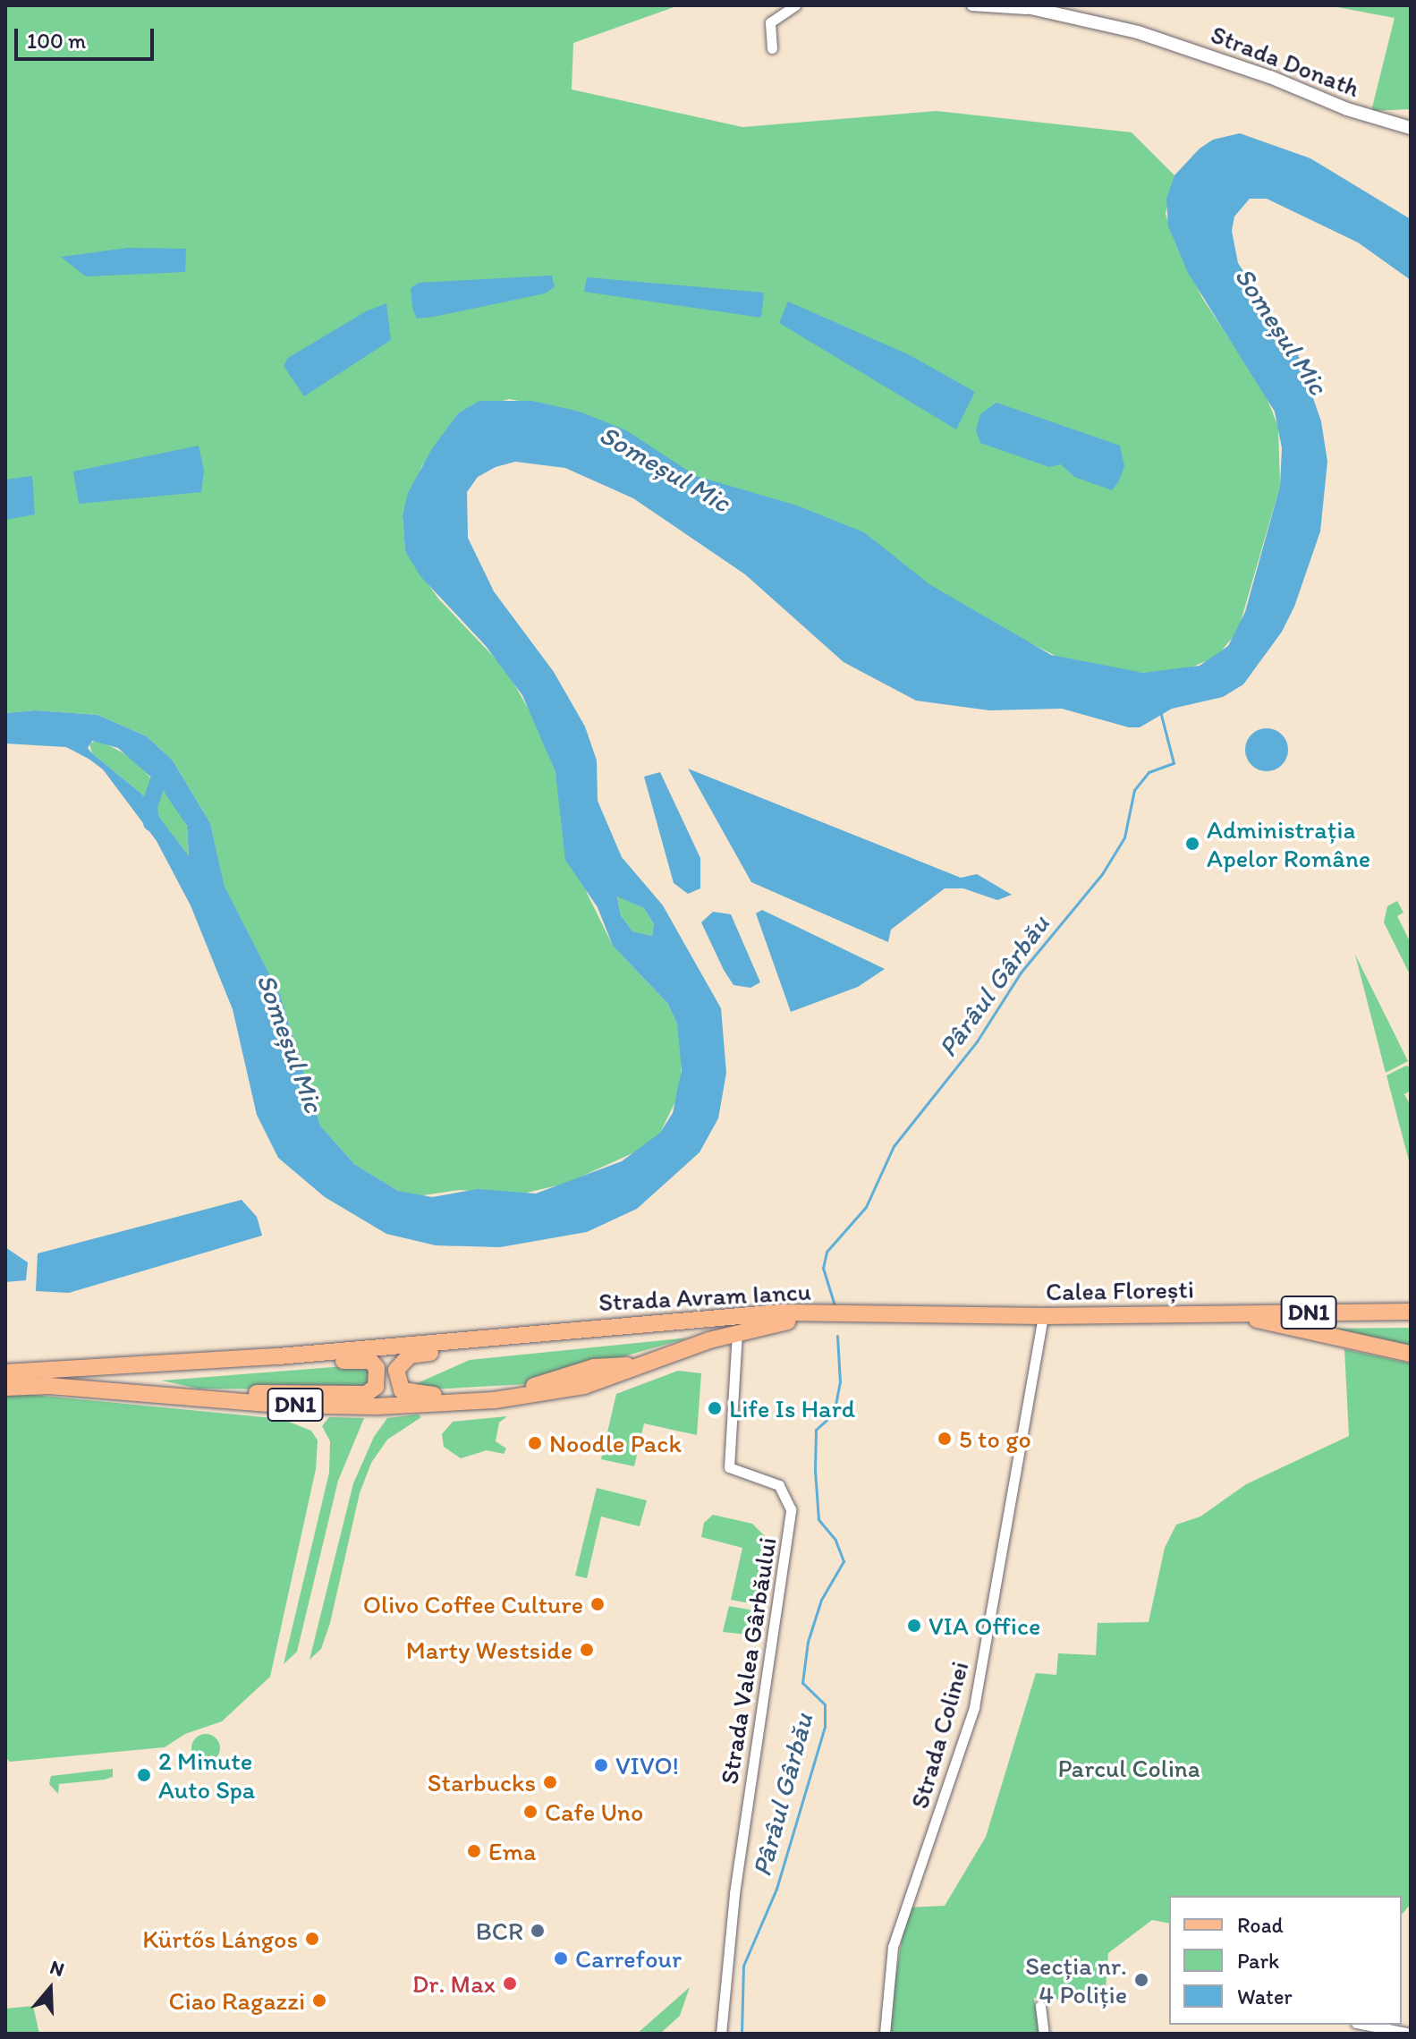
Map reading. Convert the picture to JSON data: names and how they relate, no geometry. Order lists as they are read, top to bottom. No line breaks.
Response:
{"streets":{"main road":["Calea Florești","Strada Avram Iancu","DN1"],"street":["Strada Donath","Strada Valea Gârbăului","Strada Colinei"]},"crossings":[["Calea Florești","Strada Avram Iancu"],["Calea Florești","Strada Colinei"],["Strada Avram Iancu","Strada Valea Gârbăului"]],"water":["Someșul Mic","Pârâul Gârbău"],"parks":["Parcul Colina"],"places":["Administrația Apelor Române","Life Is Hard","5 to go","Noodle Pack","Olivo Coffee Culture","VIA Office","Marty Westside","VIVO!","2 Minute Auto Spa","Starbucks","Cafe Uno","Ema","BCR","Kürtős Lángos","Carrefour","Secția nr. 4 Poliție","Dr. Max","Ciao Ragazzi"],"legend":["Road","Park","Water"],"scale_bar":"100 m","north":"top"}
